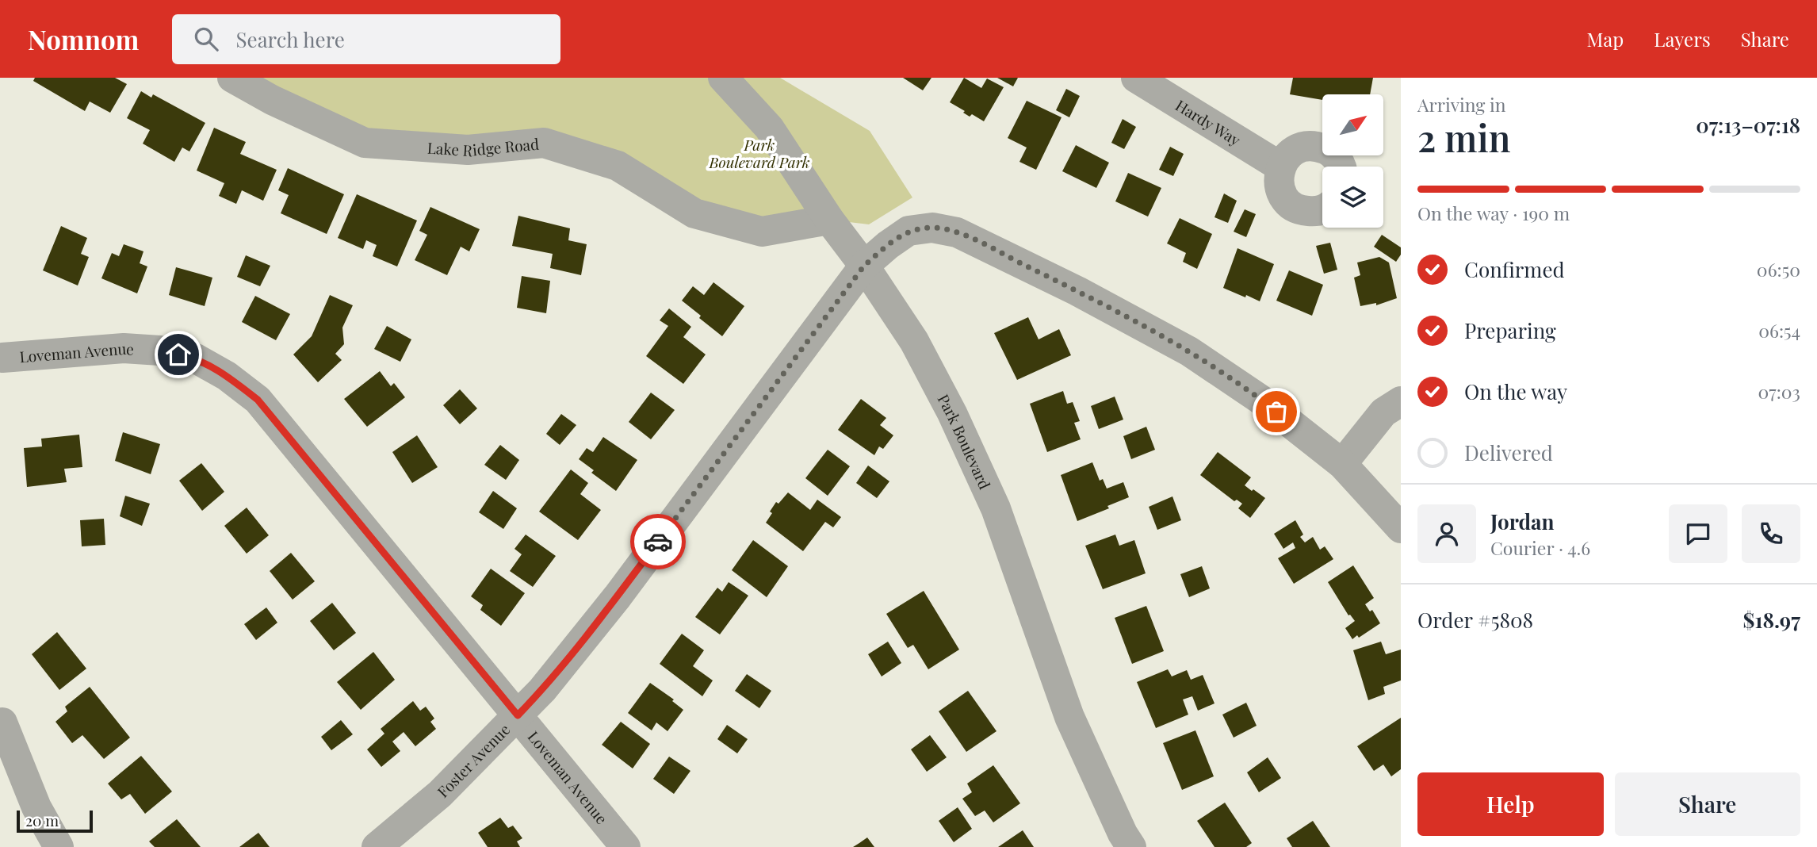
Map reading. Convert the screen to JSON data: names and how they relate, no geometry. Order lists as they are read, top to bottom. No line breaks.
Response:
{"streets":{"street":["Hardy Way","Lake Ridge Road","Loveman Avenue","Park Boulevard","Foster Avenue"]},"crossings":[["Lake Ridge Road","Park Boulevard"],["Loveman Avenue","Foster Avenue"],["Park Boulevard","Foster Avenue"]],"parks":["Park Boulevard Park"],"scale_bar":"20 m","north":"top right","page":{"header":"Nomnom","search":"Search here","nav":["Map","Layers","Share"],"heading":["2 min","Arriving in","07:13–07:18"],"panel":["Jordan","Courier · 4.6","Order #5808","$18.97"],"bar":"On the way · 190 m","list":[["Confirmed","06:50"],["Preparing","06:54"],["On the way","07:03"],"Delivered"],"buttons":["Help","Share"],"scale":"20 m"}}
